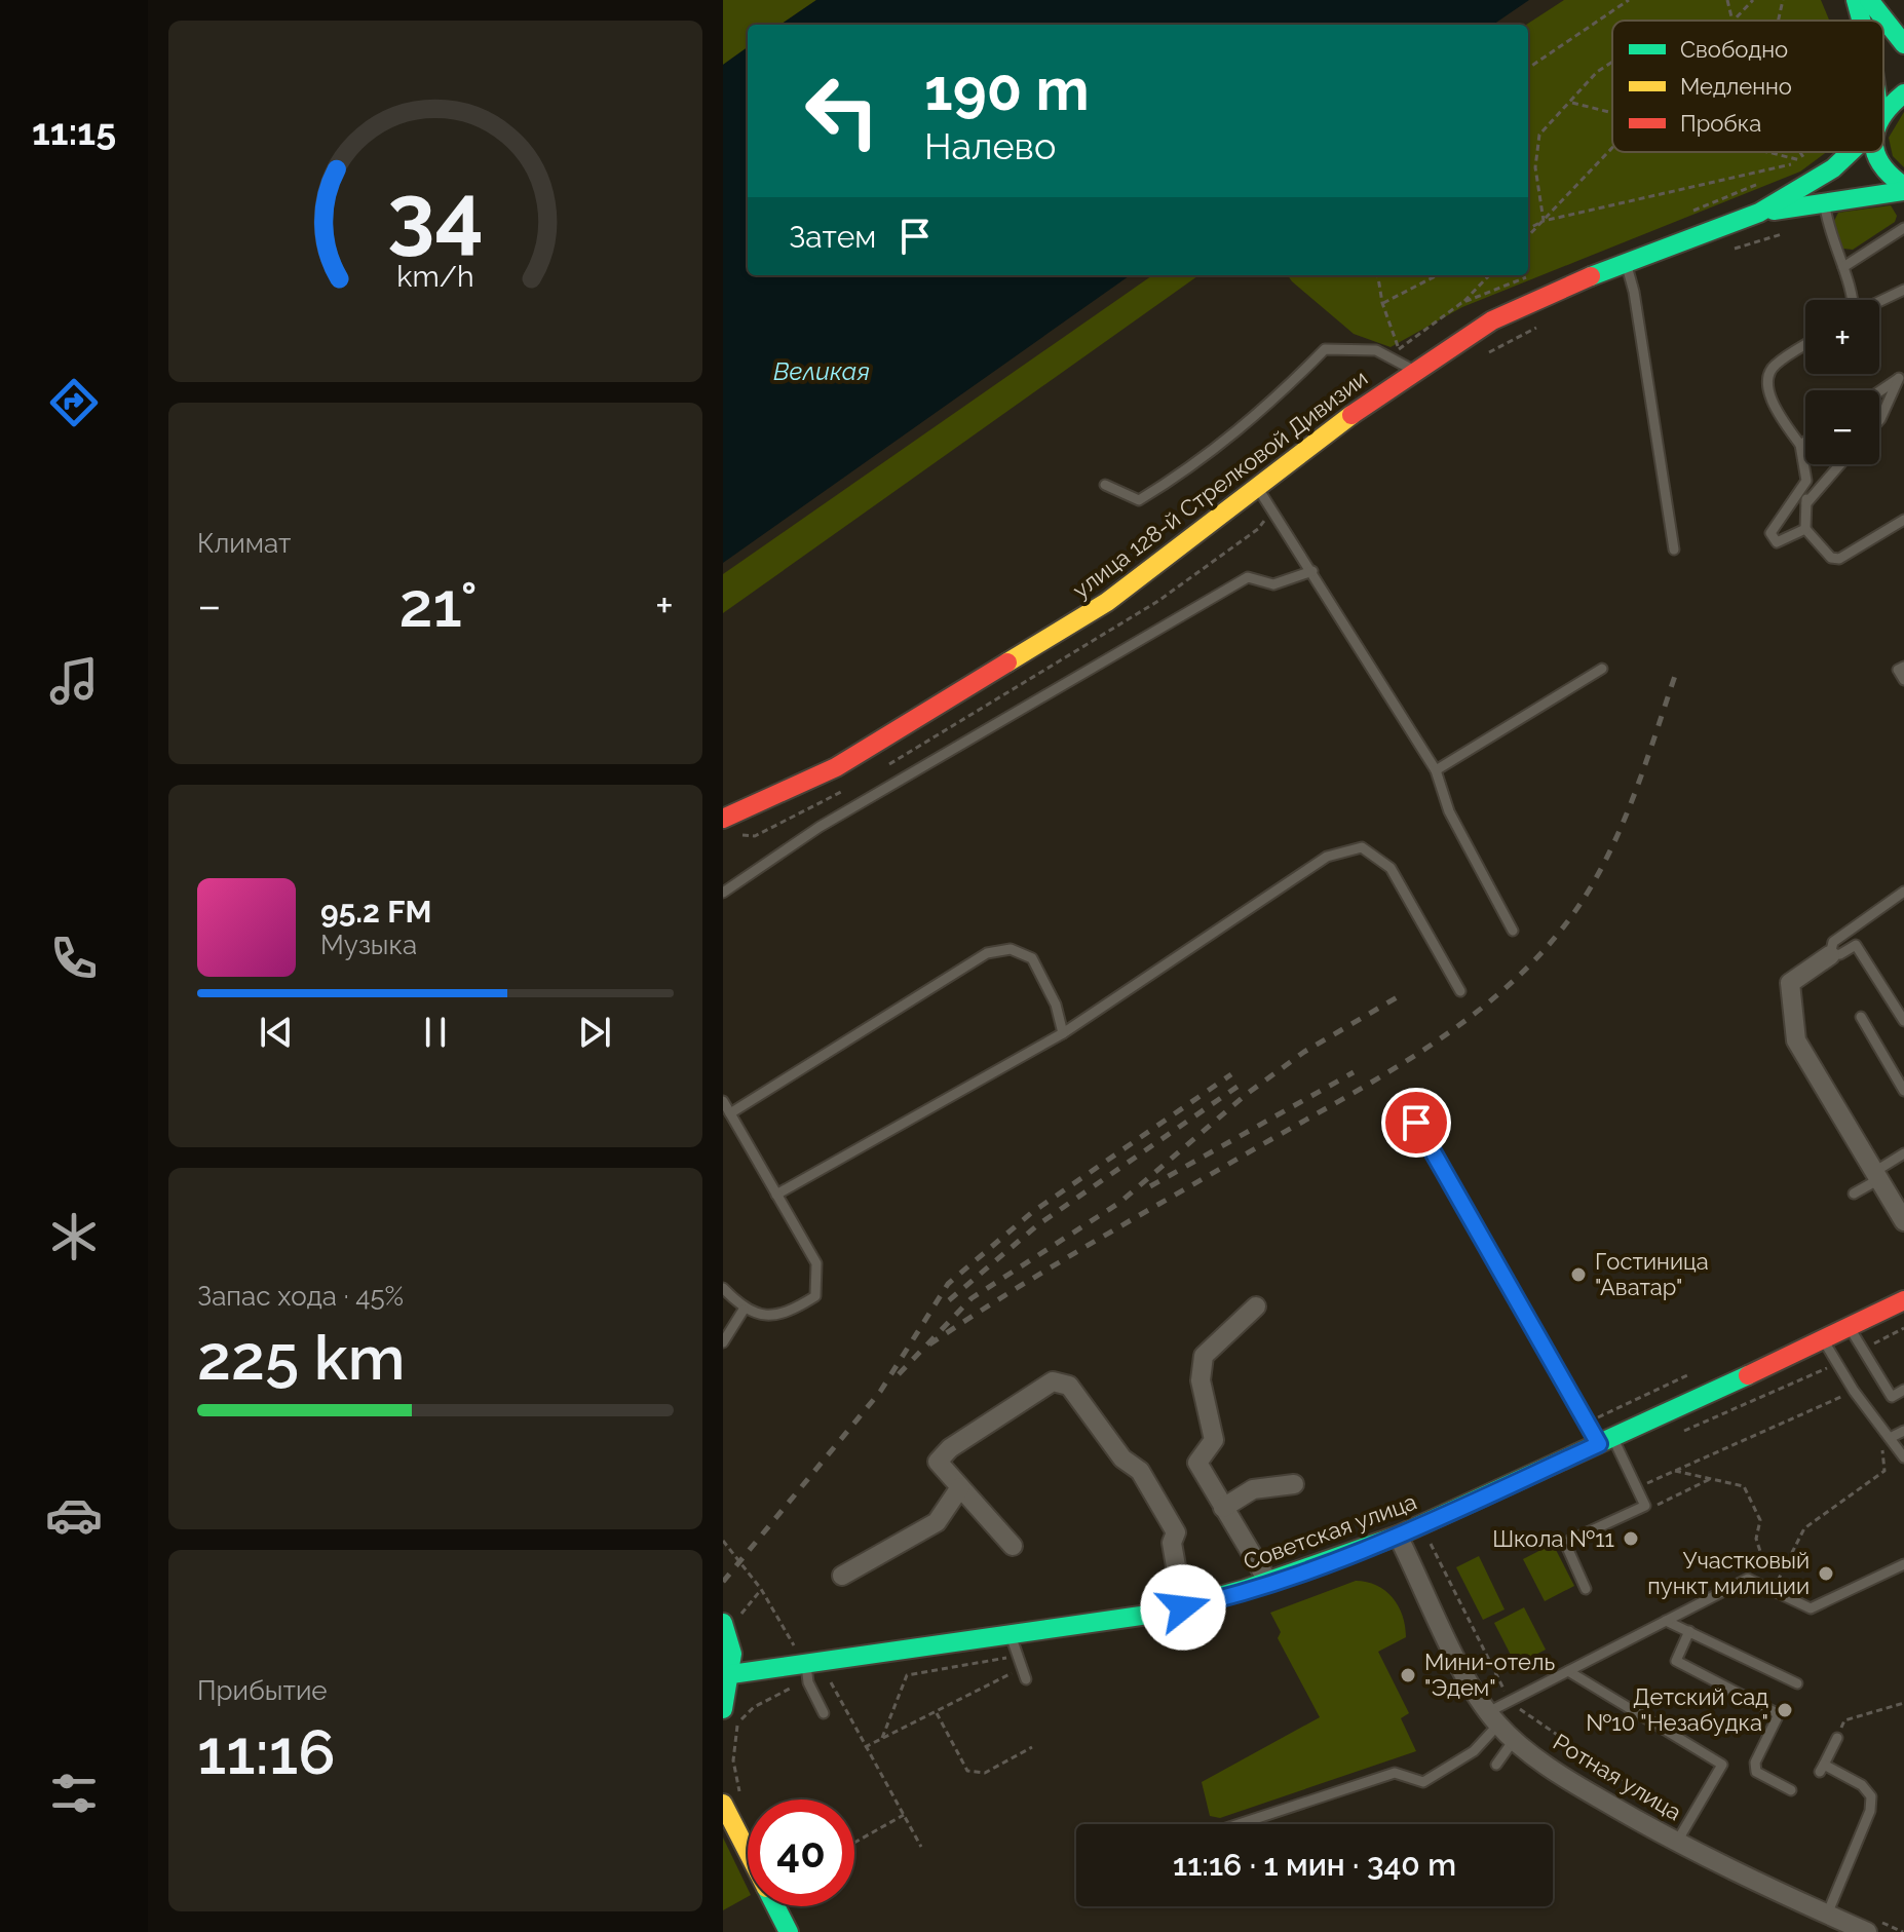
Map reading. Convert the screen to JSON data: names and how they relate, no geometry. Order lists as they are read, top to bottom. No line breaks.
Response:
{"streets":{"main road":["улица 128-й Стрелковой Дивизии","Советская улица"],"street":["Ротная улица"]},"crossings":[["Советская улица","Ротная улица"]],"water":["Великая"],"places":["Гостиница \"Аватар\"","Школа №11","Участковый пункт милиции","Мини-отель \"Эдем\"","Детский сад №10 \"Незабудка\""],"legend":["Свободно","Медленно","Пробка"],"page":{"tabs":"11:15","turn":["190 m","Налево"],"then":"Затем","map_buttons":["+","−"],"tile":["Климат",["Запас хода · 45%","225 km"],["Прибытие","11:16"]],"heat":["−","21°","+"],"song":["95.2 FM","Музыка"],"limit":"40","trip":"11:16 · 1 мин · 340 m","gauge":["34","km/h"]}}
